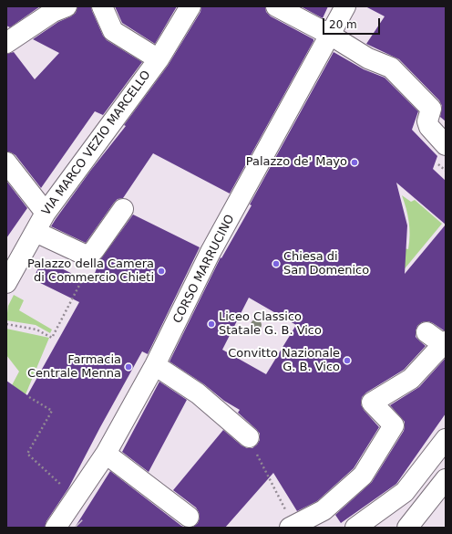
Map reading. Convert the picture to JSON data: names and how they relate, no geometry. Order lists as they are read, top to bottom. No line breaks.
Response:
{"streets":{"street":["VIA MARCO VEZIO MARCELLO","CORSO MARRUCINO"]},"places":["Palazzo de' Mayo","Chiesa di San Domenico","Palazzo della Camera di Commercio Chieti","Liceo Classico Statale G. B. Vico","Convitto Nazionale G. B. Vico","Farmacia Centrale Menna"],"scale_bar":"20 m"}
